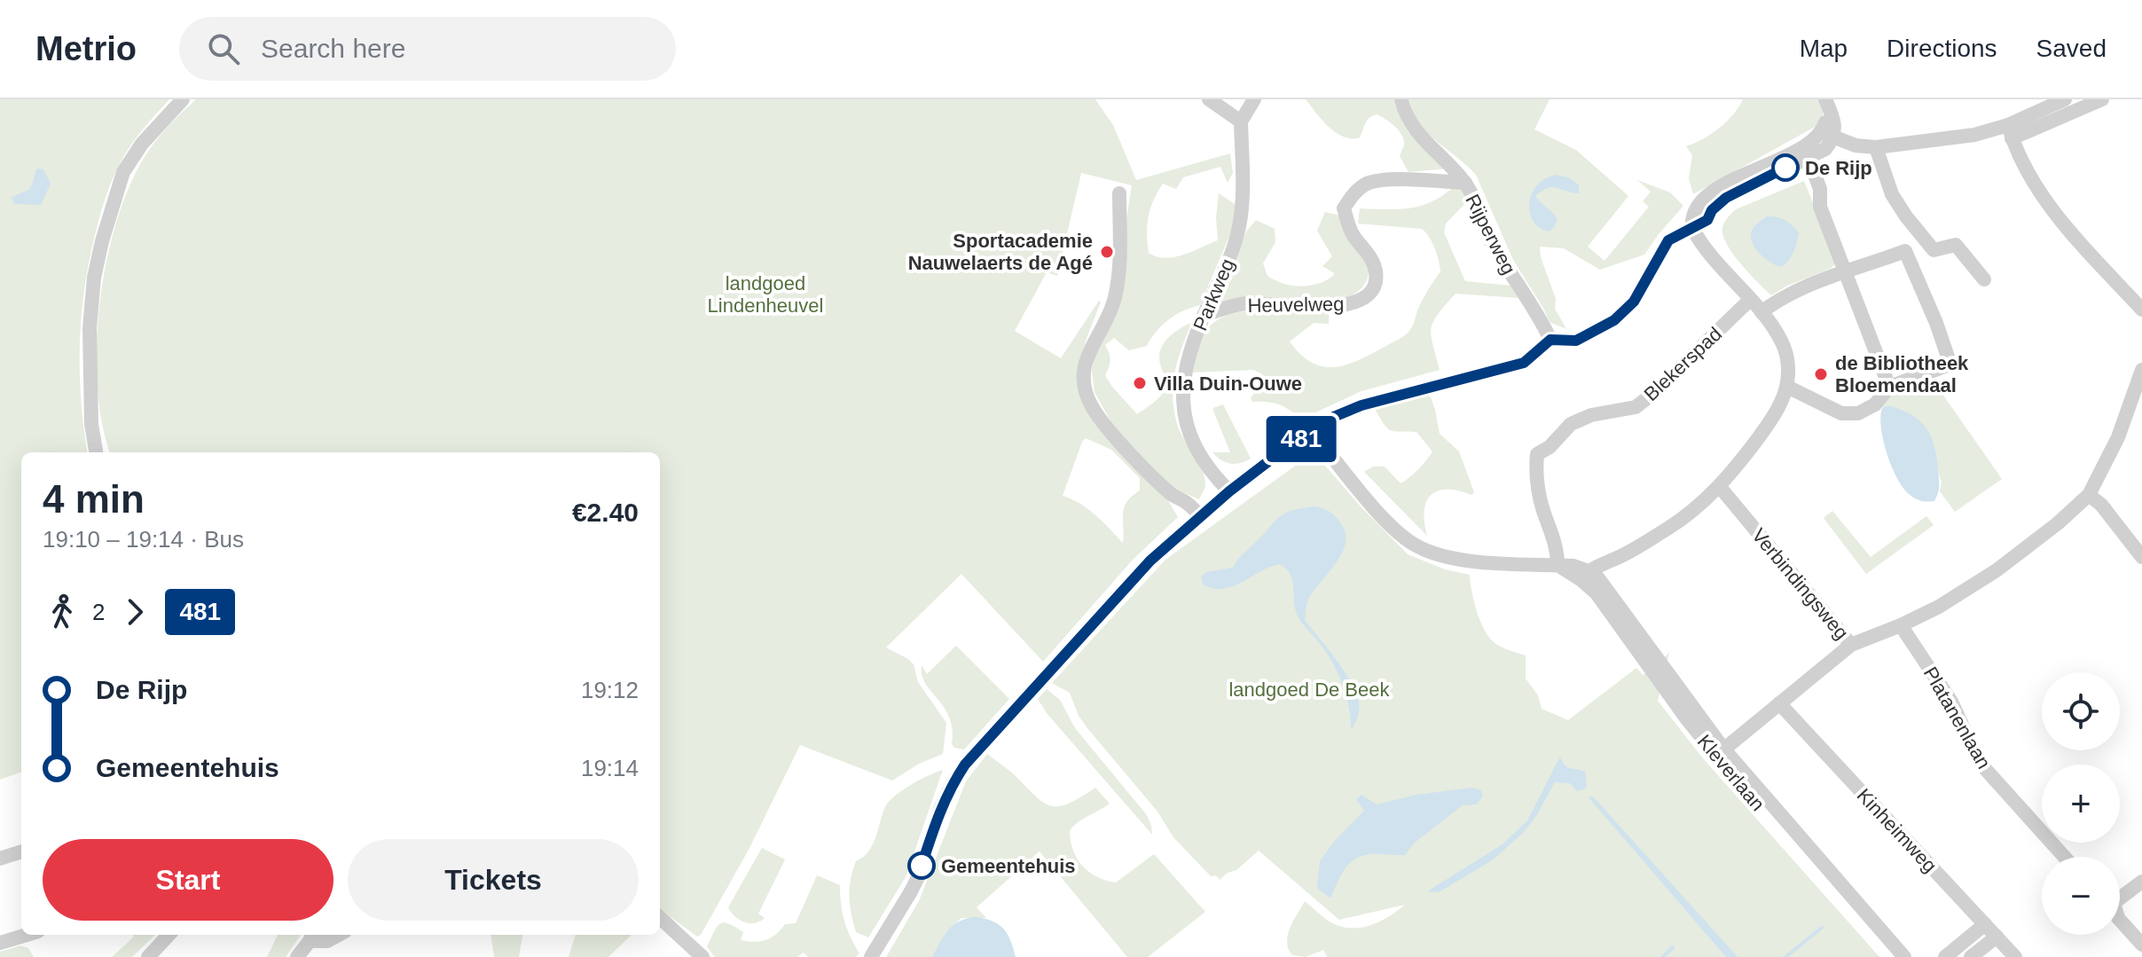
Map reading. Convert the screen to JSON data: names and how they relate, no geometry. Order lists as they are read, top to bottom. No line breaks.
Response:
{"streets":{"street":["Rijperweg","Parkweg","Heuvelweg","Blekerspad","Verbindingsweg","Platanenlaan","Kleverlaan","Kinheimweg"]},"crossings":[["Rijperweg","Heuvelweg"],["Parkweg","Heuvelweg"],["Verbindingsweg","Kleverlaan"],["Verbindingsweg","Kinheimweg"]],"parks":["landgoed Lindenheuvel","landgoed De Beek"],"places":["De Rijp","Sportacademie Nauwelaerts de Agé","de Bibliotheek Bloemendaal","Villa Duin-Ouwe","Gemeentehuis"],"lines":["bus line 481"],"page":{"header":"Metrio","search":"Search here","nav":["Map","Directions","Saved"],"on_map":"481","heading":["4 min","19:10 – 19:14 · Bus","€2.40"],"legs":["2","481"],"list":[{"name":"De Rijp","value":"19:12"},{"name":"Gemeentehuis","value":"19:14"}],"map_buttons":["+","−"],"buttons":["Start","Tickets"]}}
